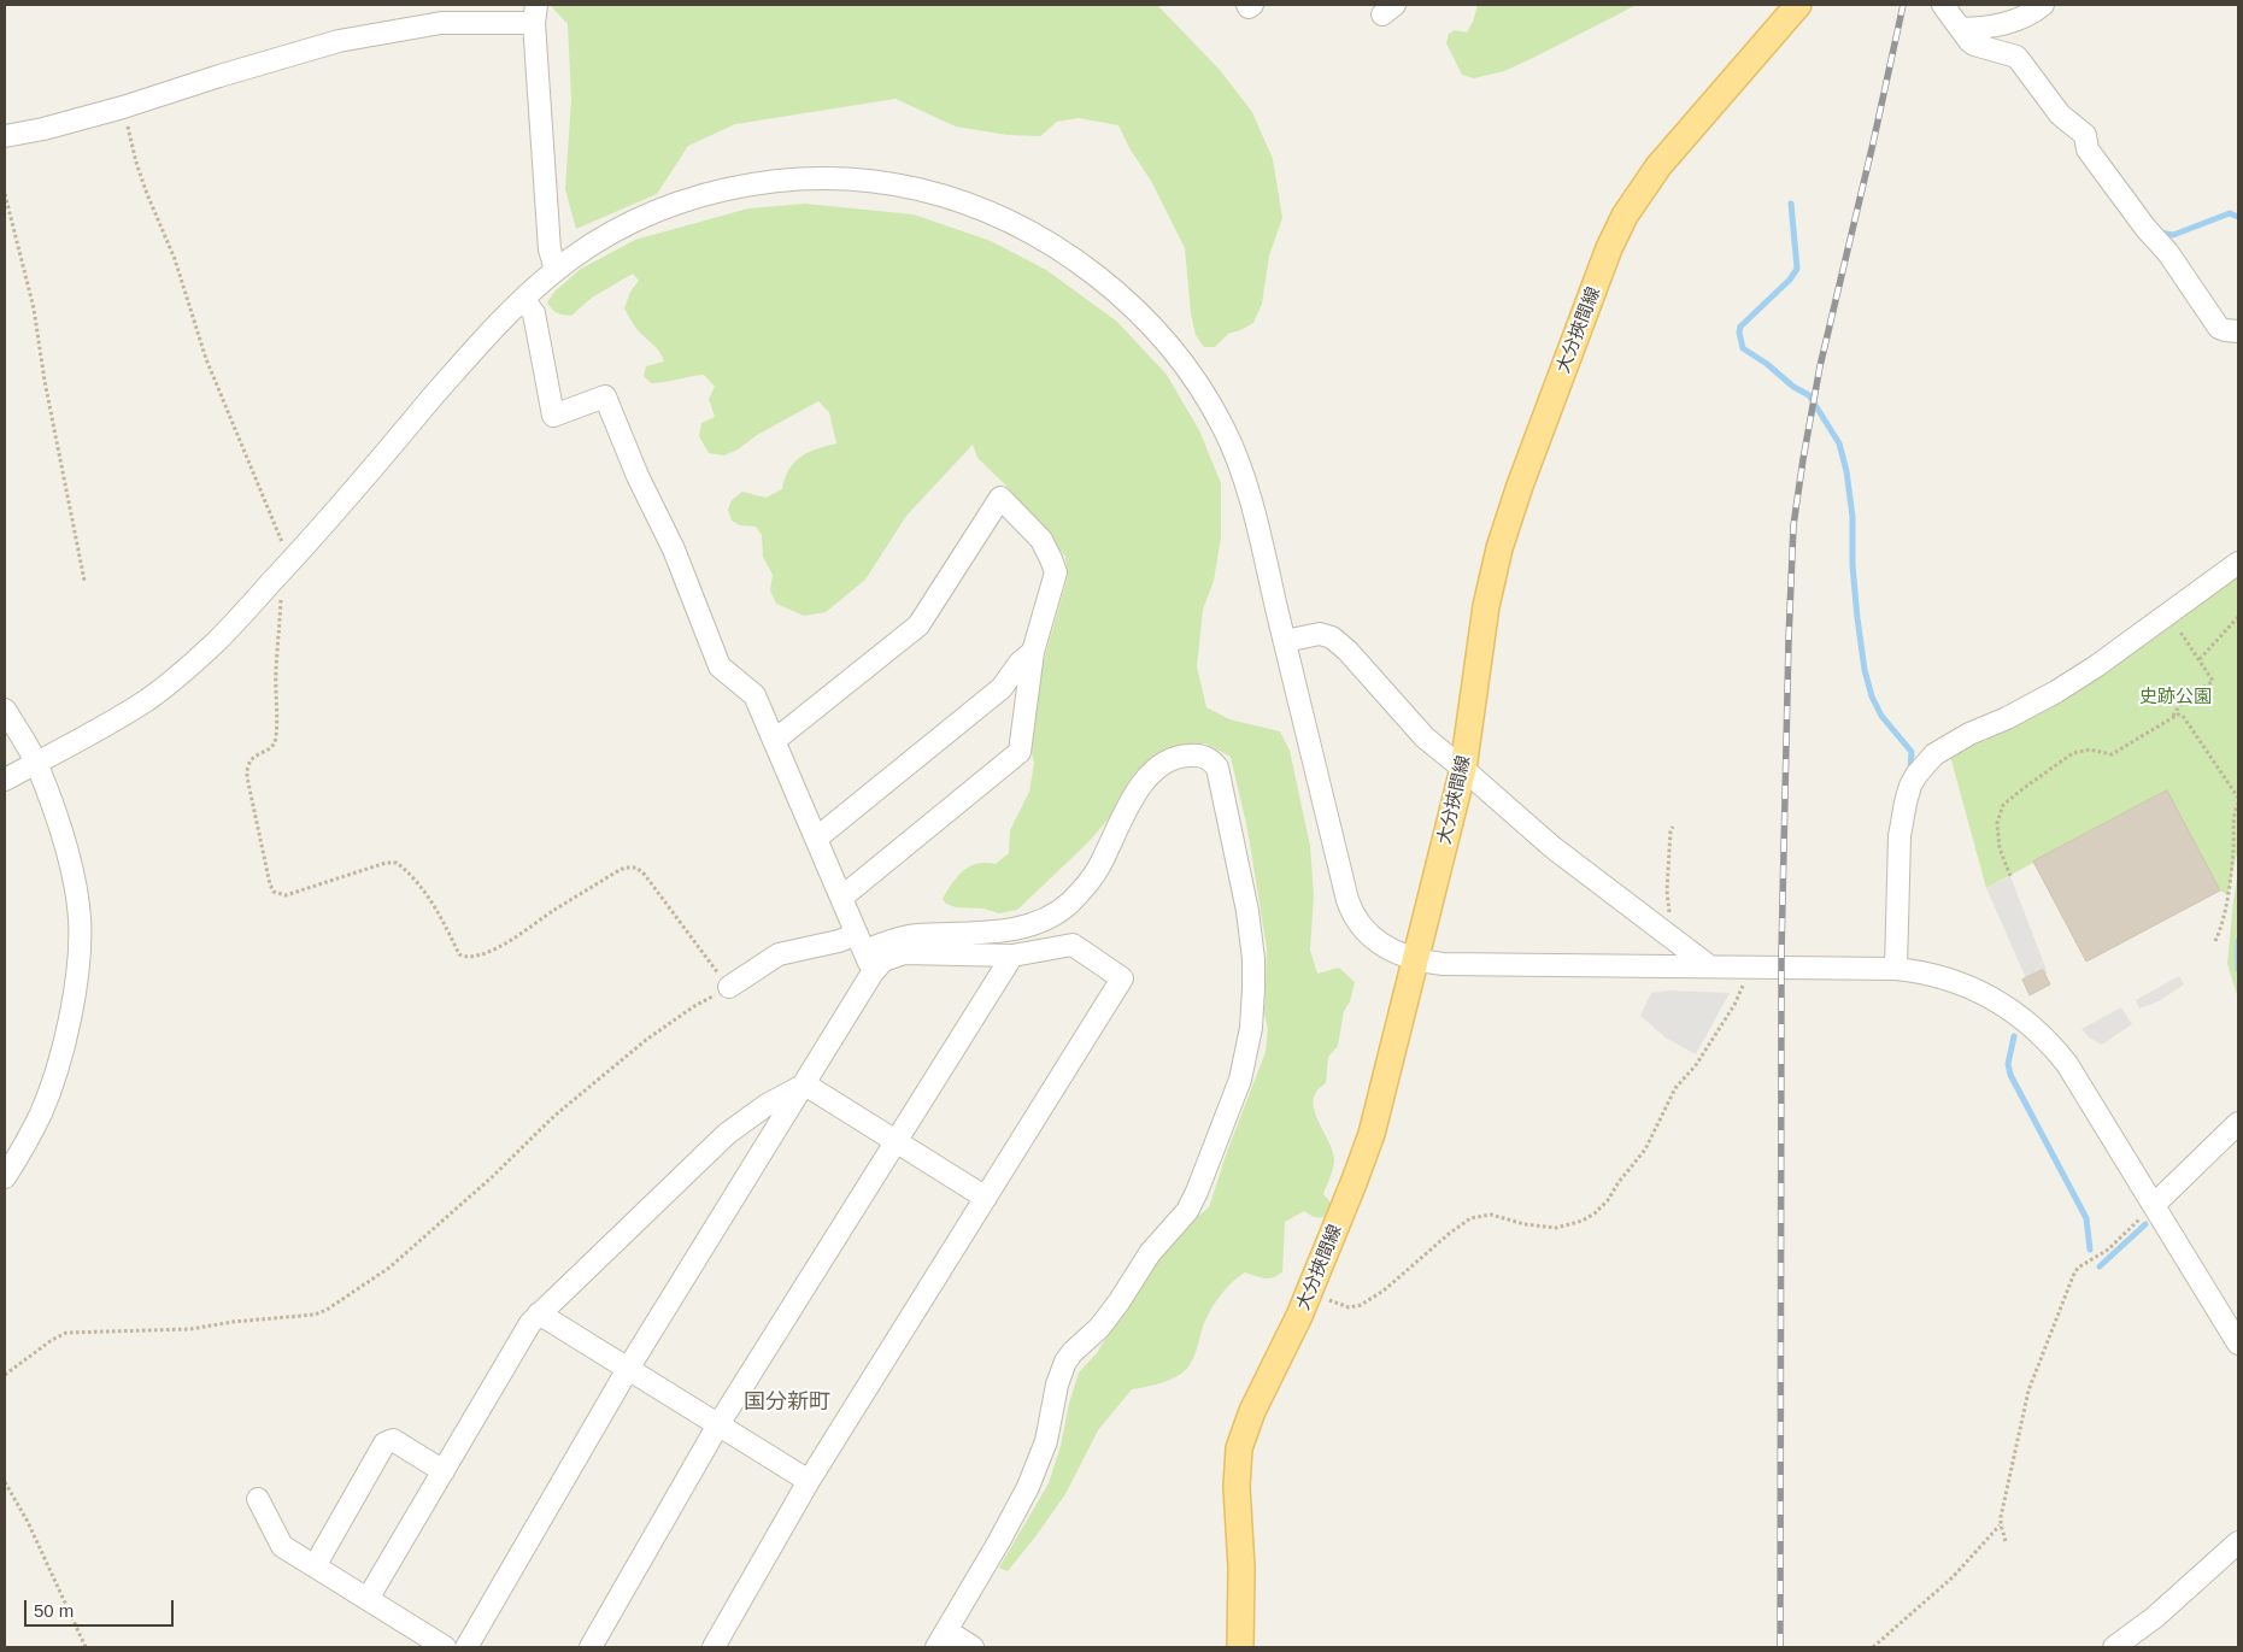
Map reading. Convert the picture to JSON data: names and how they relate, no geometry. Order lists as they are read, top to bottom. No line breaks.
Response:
{"streets":{"main road":["大分挾間線"]},"districts":["国分新町"],"parks":["史跡公園"],"scale_bar":"50 m"}
